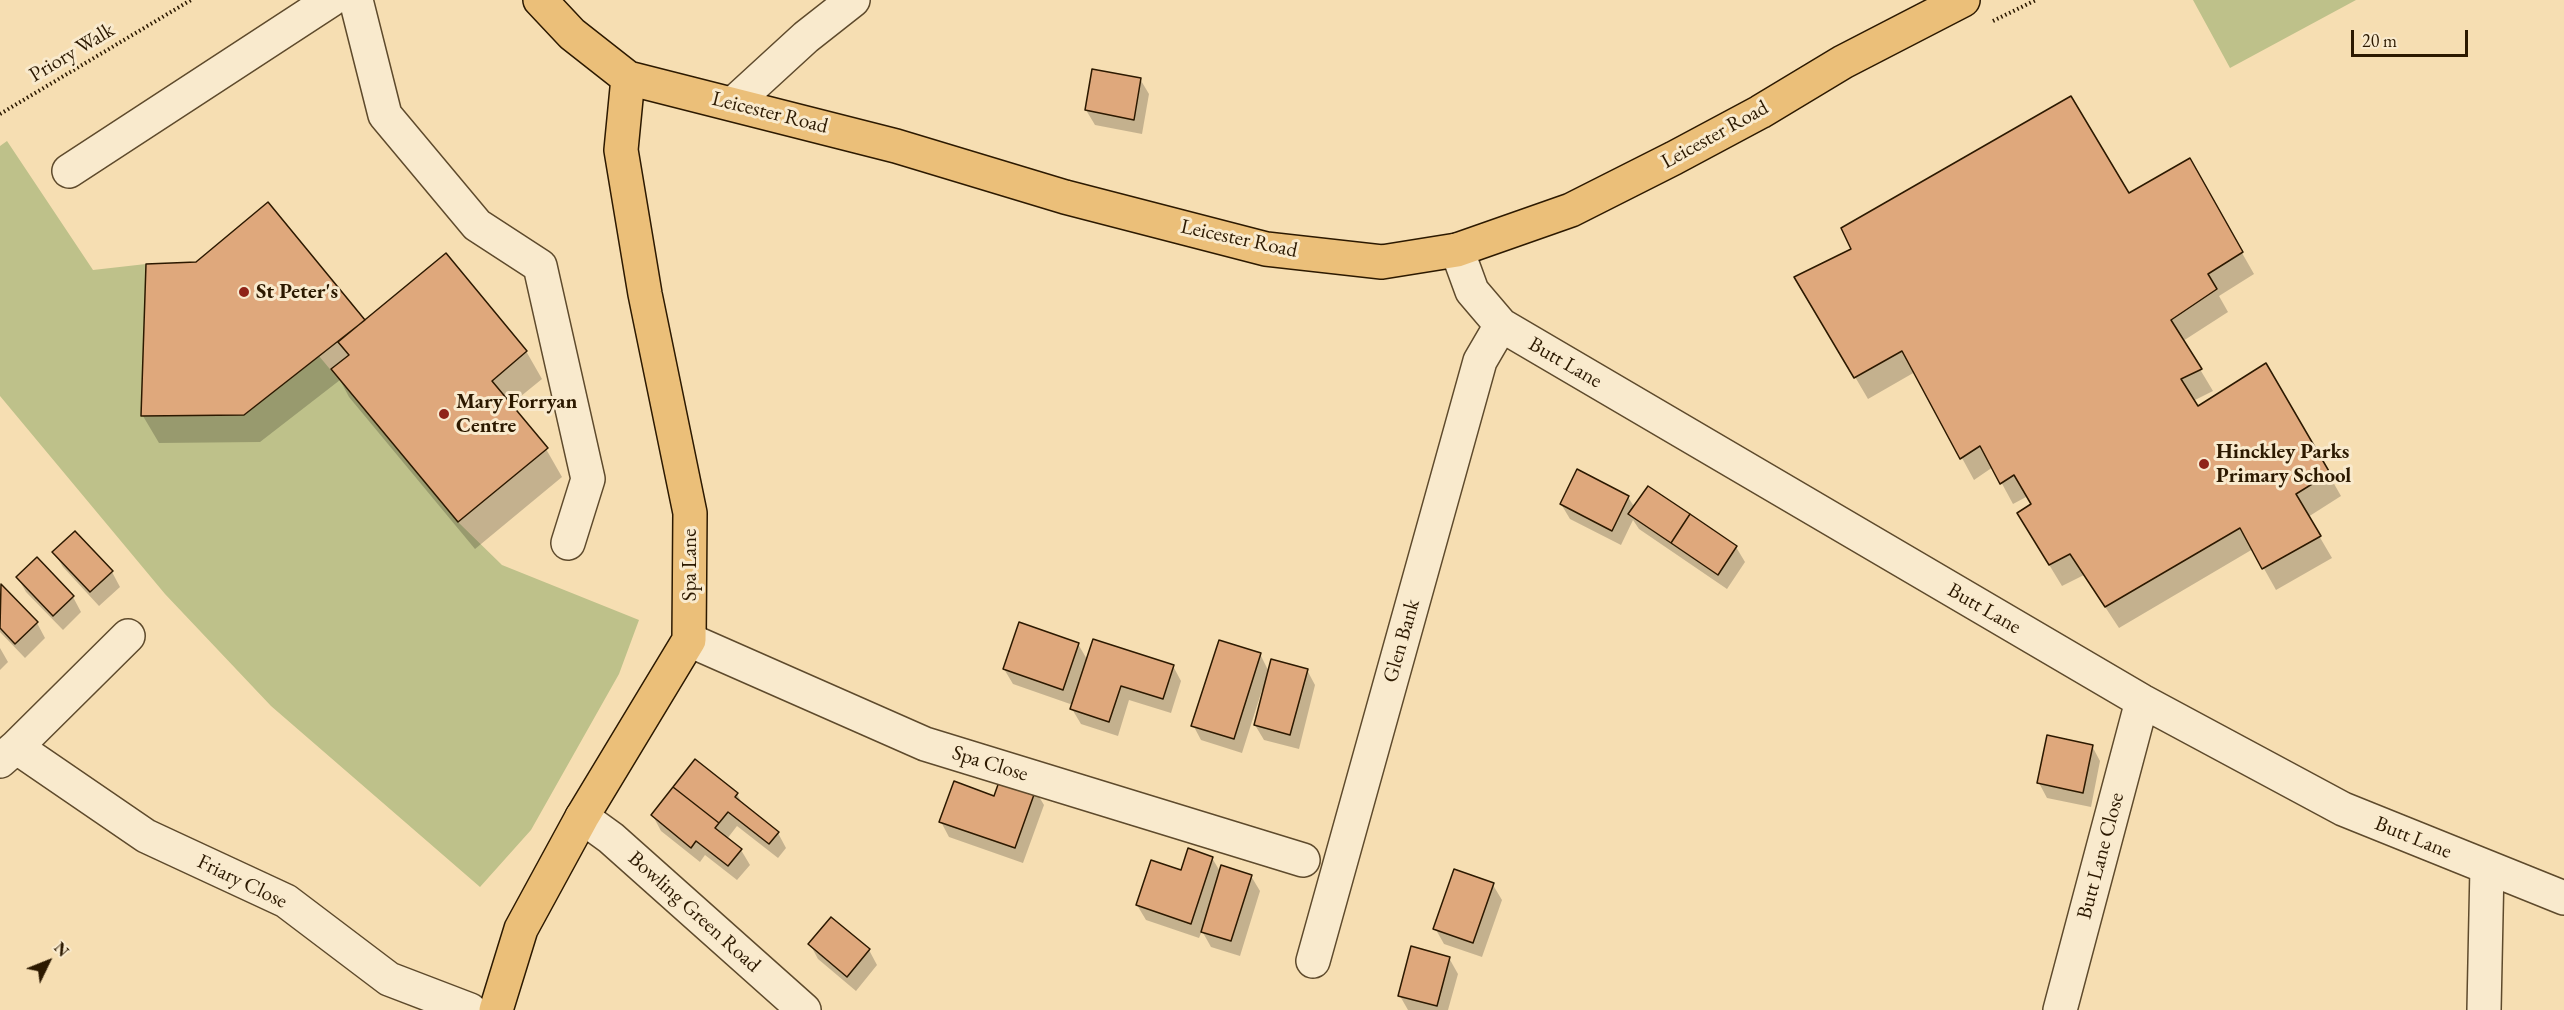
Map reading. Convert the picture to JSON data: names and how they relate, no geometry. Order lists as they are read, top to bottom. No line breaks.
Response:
{"streets":{"main road":["Leicester Road","Spa Lane"],"street":["Butt Lane","Glen Bank","Spa Close","Butt Lane Close","Friary Close","Bowling Green Road"],"path":["Priory Walk"]},"crossings":[["Leicester Road","Butt Lane"],["Leicester Road","Spa Lane"],["Butt Lane","Glen Bank"],["Butt Lane","Butt Lane Close"],["Spa Lane","Spa Close"]],"places":["St Peter's","Mary Forryan Centre","Hinckley Parks Primary School"],"scale_bar":"20 m","north":"top right"}
